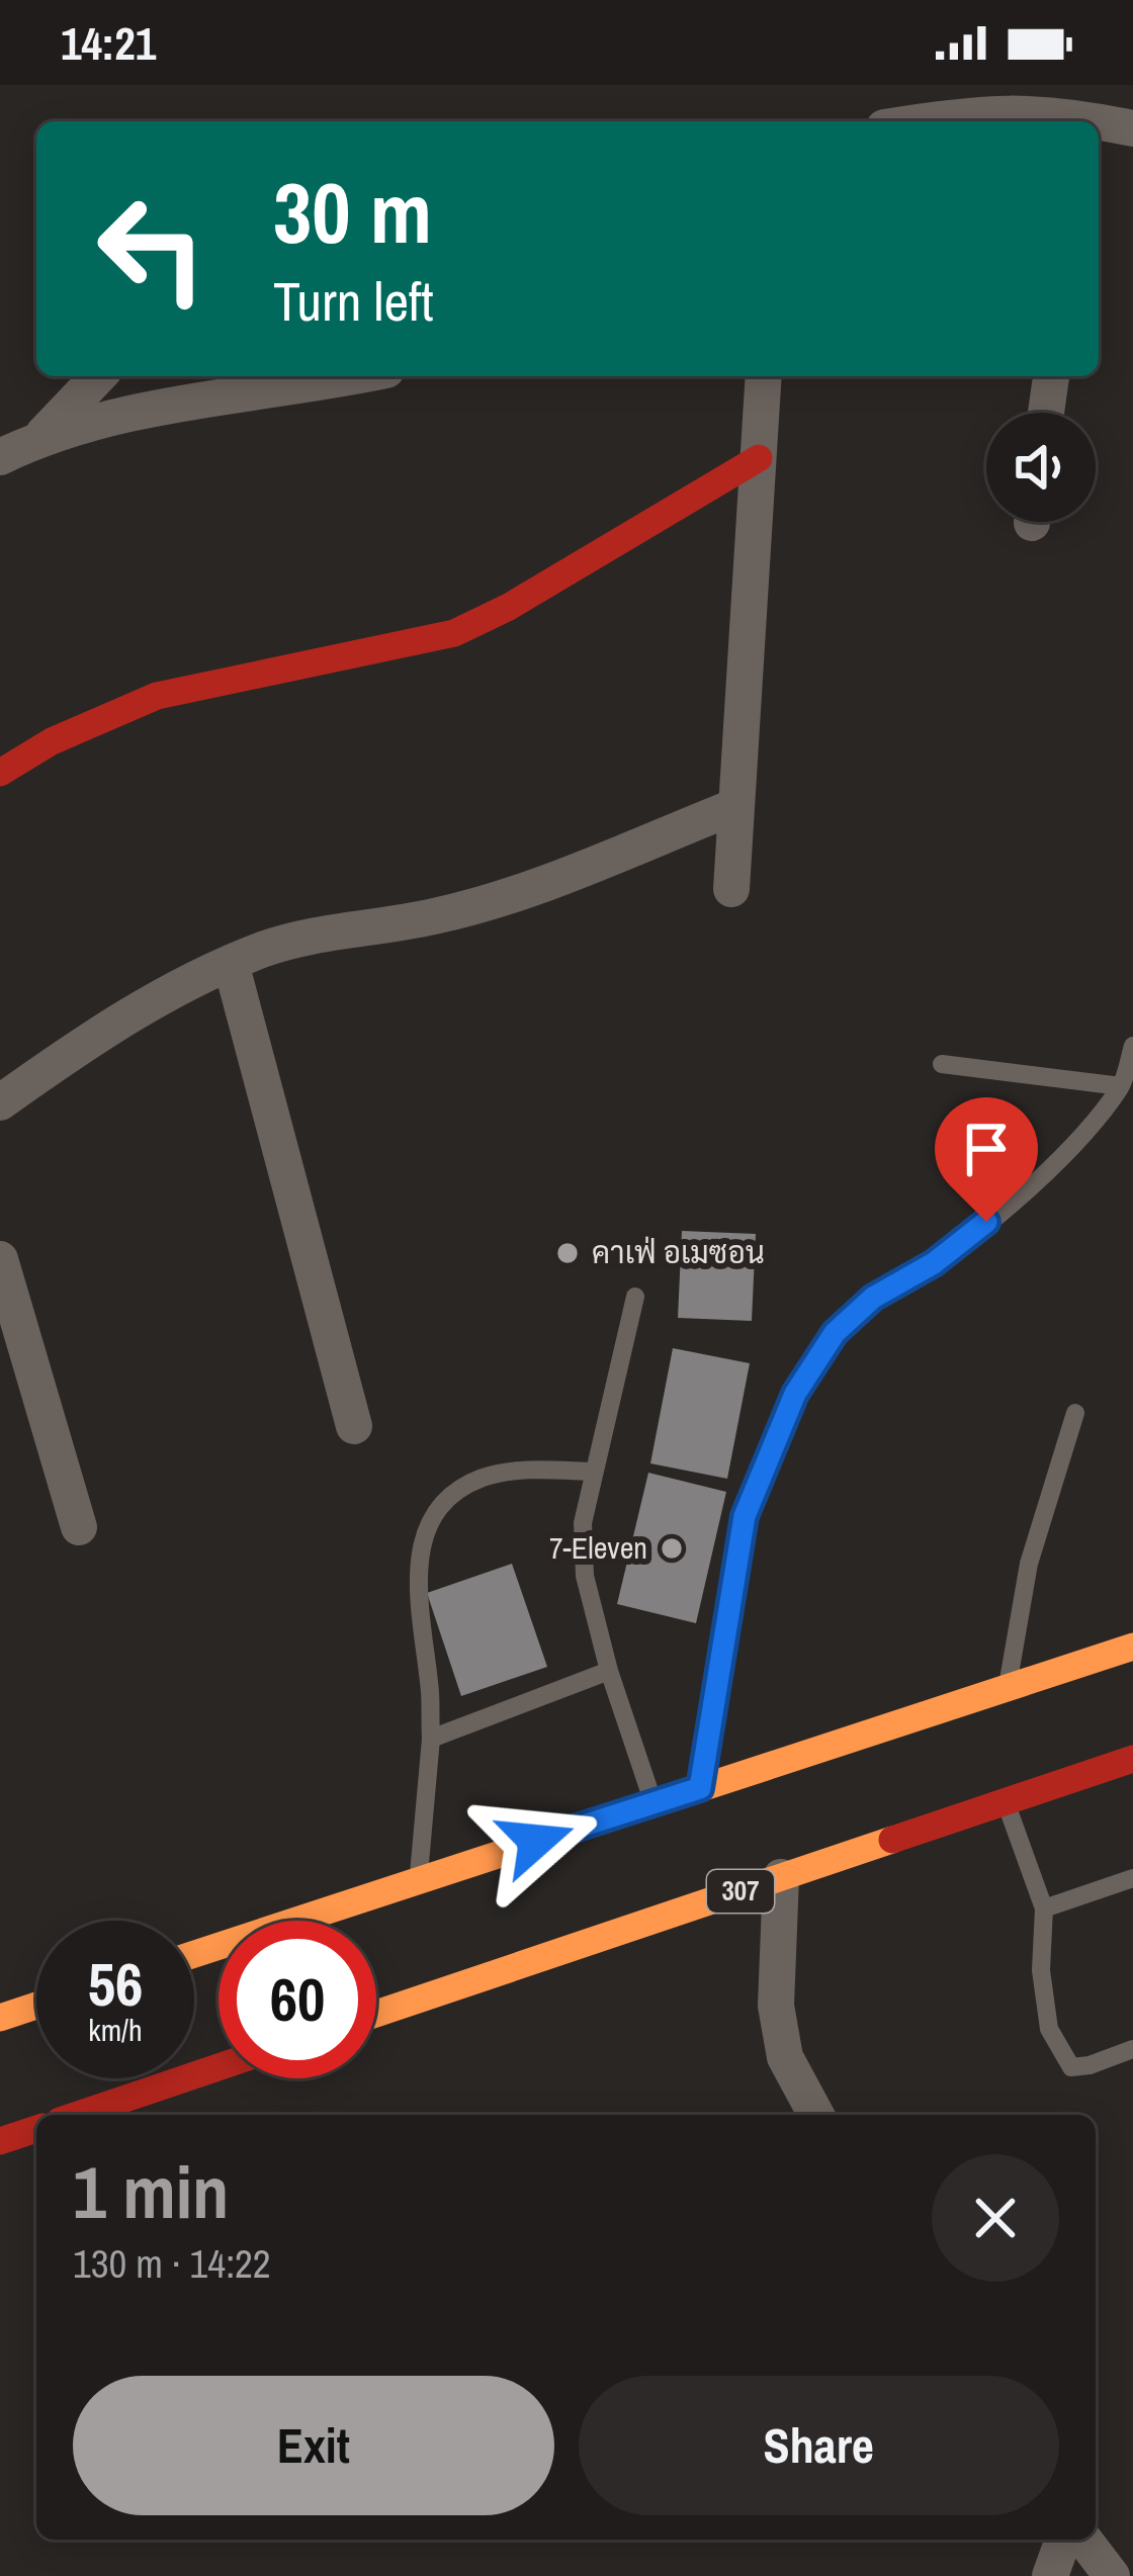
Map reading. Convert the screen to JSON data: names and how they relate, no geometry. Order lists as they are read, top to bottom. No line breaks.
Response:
{"streets":{"main road":["307"]},"places":["คาเฟ่ อเมซอน","7-Eleven"],"page":{"status":"14:21","turn":["30 m","Turn left"],"speed":"56 km/h","limit":"60","heading":["1 min","130 m · 14:22"],"buttons":["Exit","Share"]}}
